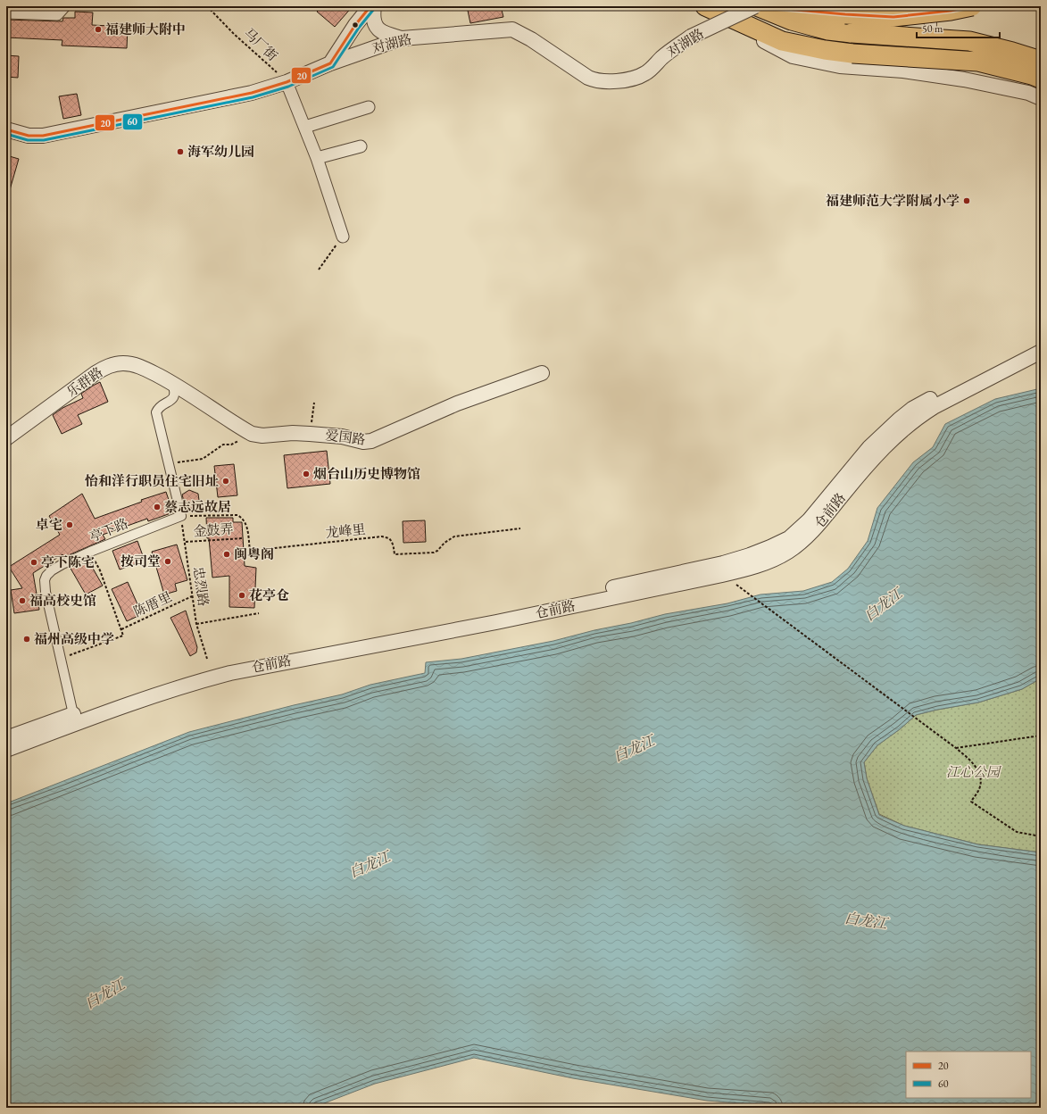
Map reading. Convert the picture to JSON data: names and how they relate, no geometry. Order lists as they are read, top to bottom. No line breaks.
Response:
{"streets":{"street":["对湖路","乐群路","爱国路","仓前路","亭下路"],"path":["马厂街","金鼓弄","龙峰里","忠烈路","陈厝里"]},"crossings":[["对湖路","马厂街"],["乐群路","爱国路"],["仓前路","亭下路"],["亭下路","龙峰里"],["亭下路","忠烈路"],["金鼓弄","忠烈路"],["龙峰里","忠烈路"],["忠烈路","陈厝里"]],"water":["白龙江"],"parks":["江心公园"],"places":["福建师大附中","海军幼儿园","福建师范大学附属小学","烟台山历史博物馆","怡和洋行职员住宅旧址","蔡志远故居","卓宅","闽粤阁","按司堂","亭下陈宅","花亭仓","福高校史馆","福州高级中学"],"lines":["transit line 20","transit line 60"],"legend":["20","60"],"scale_bar":"50 m"}
